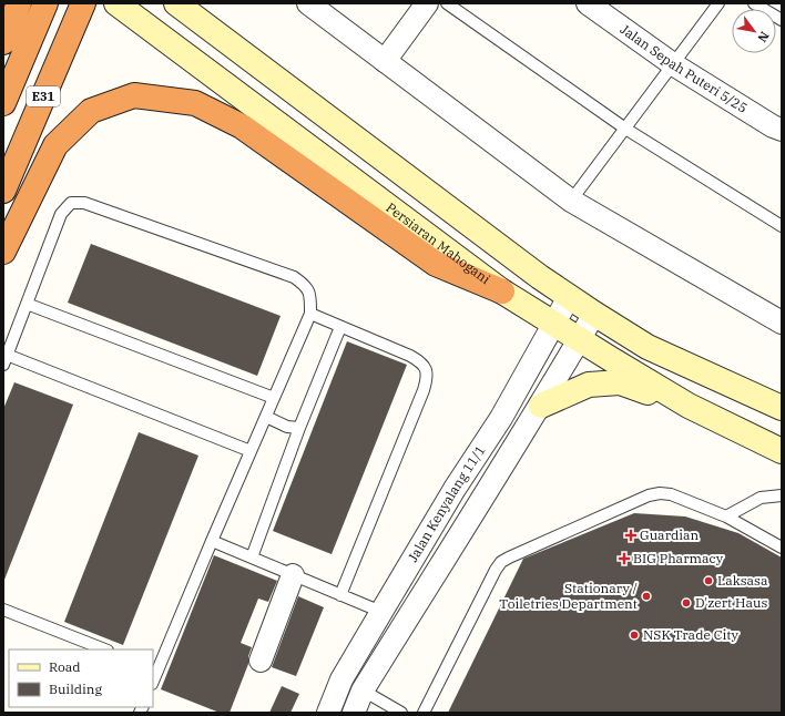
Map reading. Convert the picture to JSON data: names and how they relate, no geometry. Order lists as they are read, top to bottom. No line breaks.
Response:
{"streets":{"highway":["E31"],"main road":["Persiaran Mahogani"],"street":["Jalan Sepah Puteri 5/25","Jalan Kenyalang 11/1"]},"crossings":[["Persiaran Mahogani","Jalan Kenyalang 11/1"]],"places":{"health":["Guardian","BIG Pharmacy"],"other":["Laksasa","Stationary / Toiletries Department","D'zert Haus","NSK Trade City"]},"legend":["Road","Building"],"north":"bottom right"}
